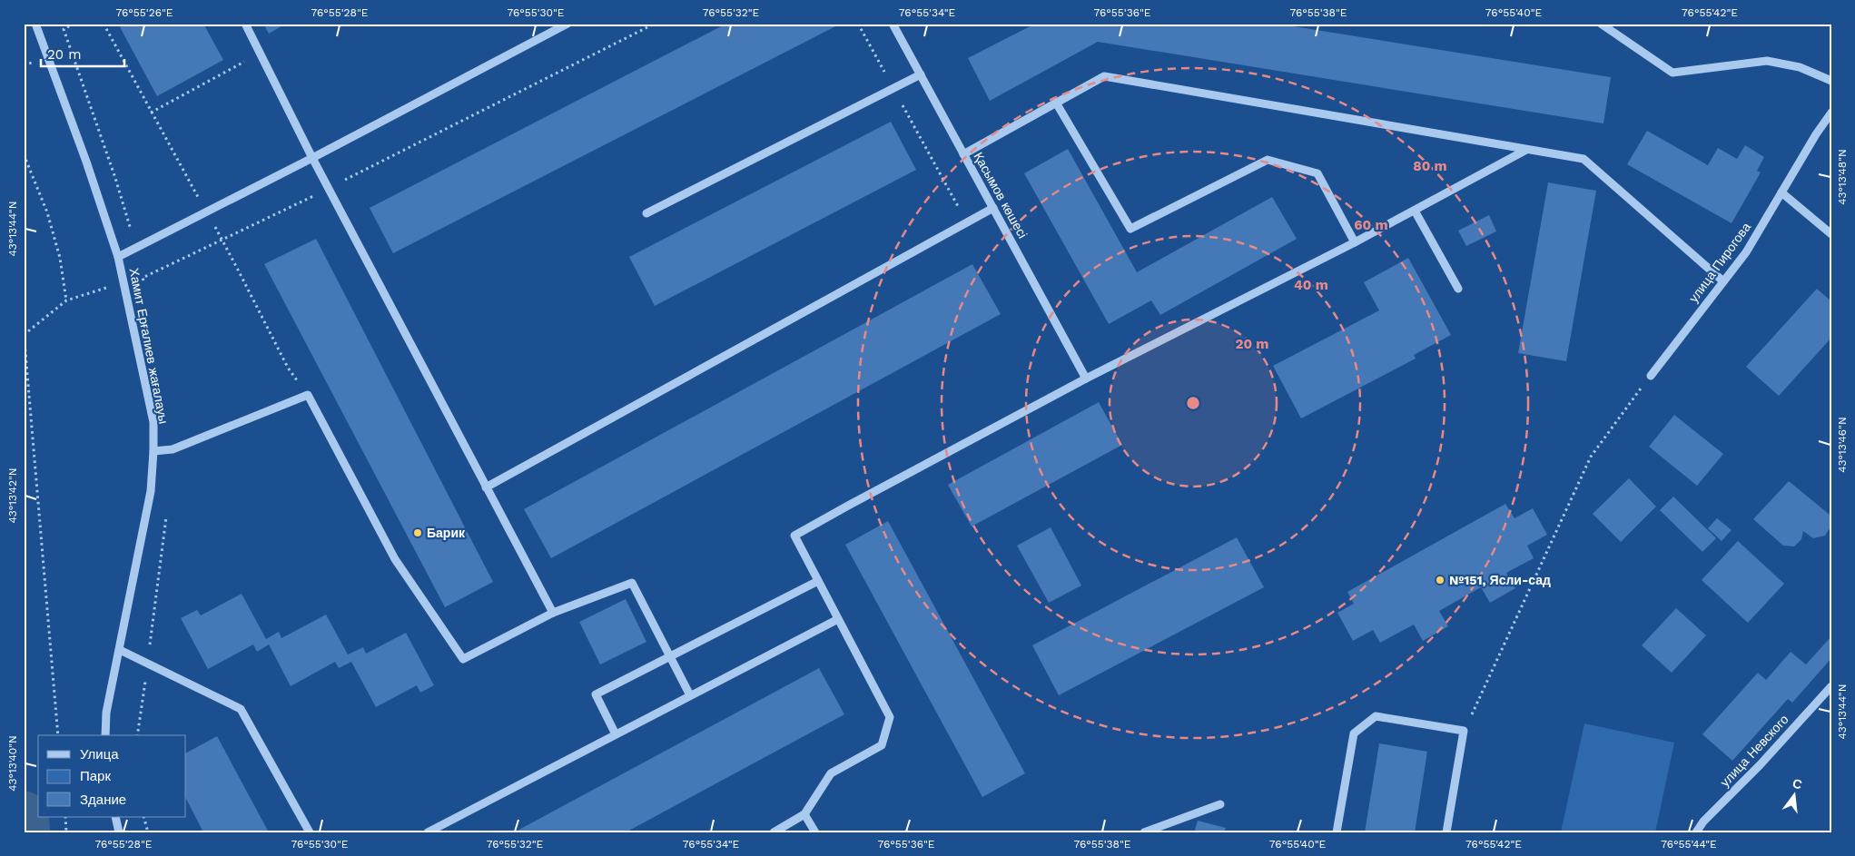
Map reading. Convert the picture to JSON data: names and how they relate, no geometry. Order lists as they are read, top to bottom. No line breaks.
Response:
{"streets":{"street":["Қасымов көшесі","улица Пирогова","Хамит Ерғалиев жағалауы","улица Невского"]},"places":["Барик","№151, Ясли-сад"],"legend":["Улица","Парк","Здание"],"scale_bar":"20 m","north":"top","coordinates":["76°55'26\"E","76°55'28\"E","76°55'30\"E","76°55'32\"E","76°55'34\"E","76°55'36\"E","76°55'38\"E","76°55'40\"E","76°55'42\"E","43°13'48\"N","43°13'44\"N","43°13'46\"N","43°13'42\"N","43°13'40\"N","76°55'44\"E"],"rings":["80 m","60 m","40 m","20 m"]}
